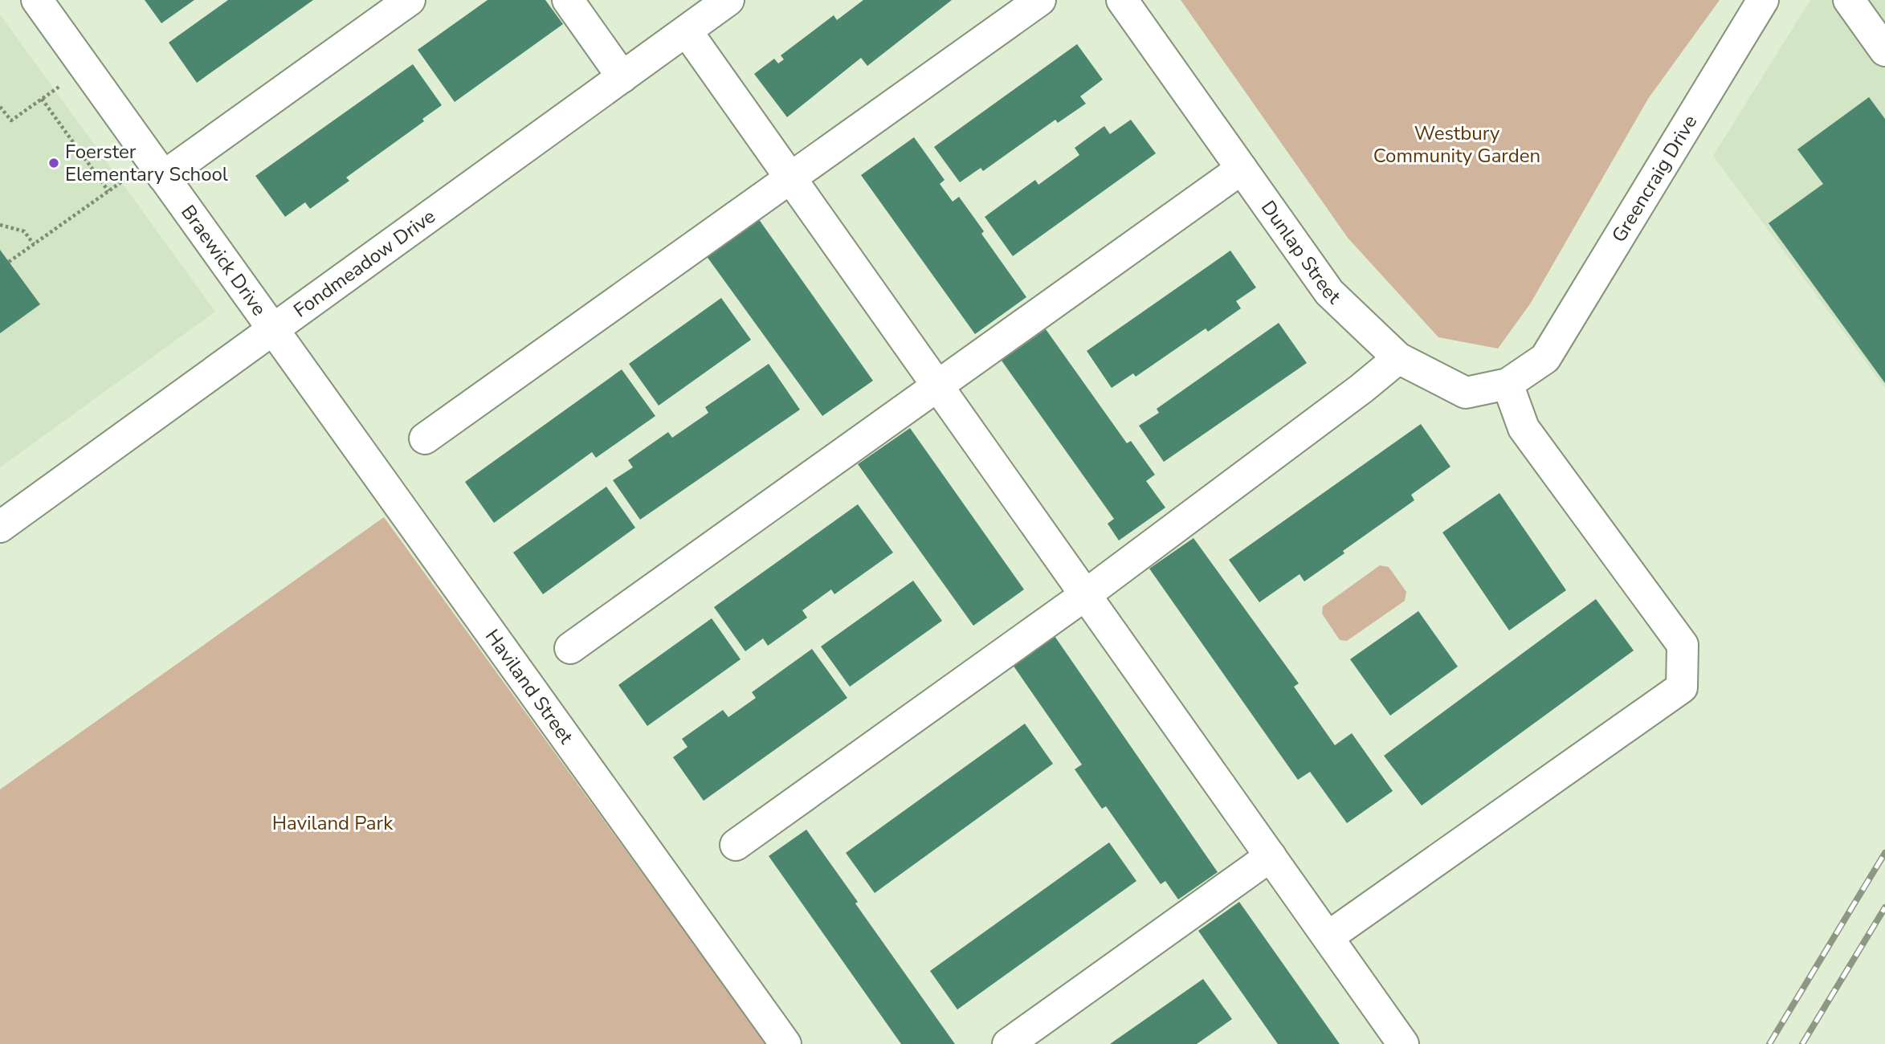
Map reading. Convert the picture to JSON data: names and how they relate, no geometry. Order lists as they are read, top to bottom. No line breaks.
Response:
{"streets":{"street":["Greencraig Drive","Dunlap Street","Braewick Drive","Fondmeadow Drive","Haviland Street"]},"crossings":[["Greencraig Drive","Dunlap Street"],["Braewick Drive","Fondmeadow Drive"],["Braewick Drive","Haviland Street"],["Fondmeadow Drive","Haviland Street"]],"parks":["Westbury Community Garden","Haviland Park"],"places":["Foerster Elementary School"]}
